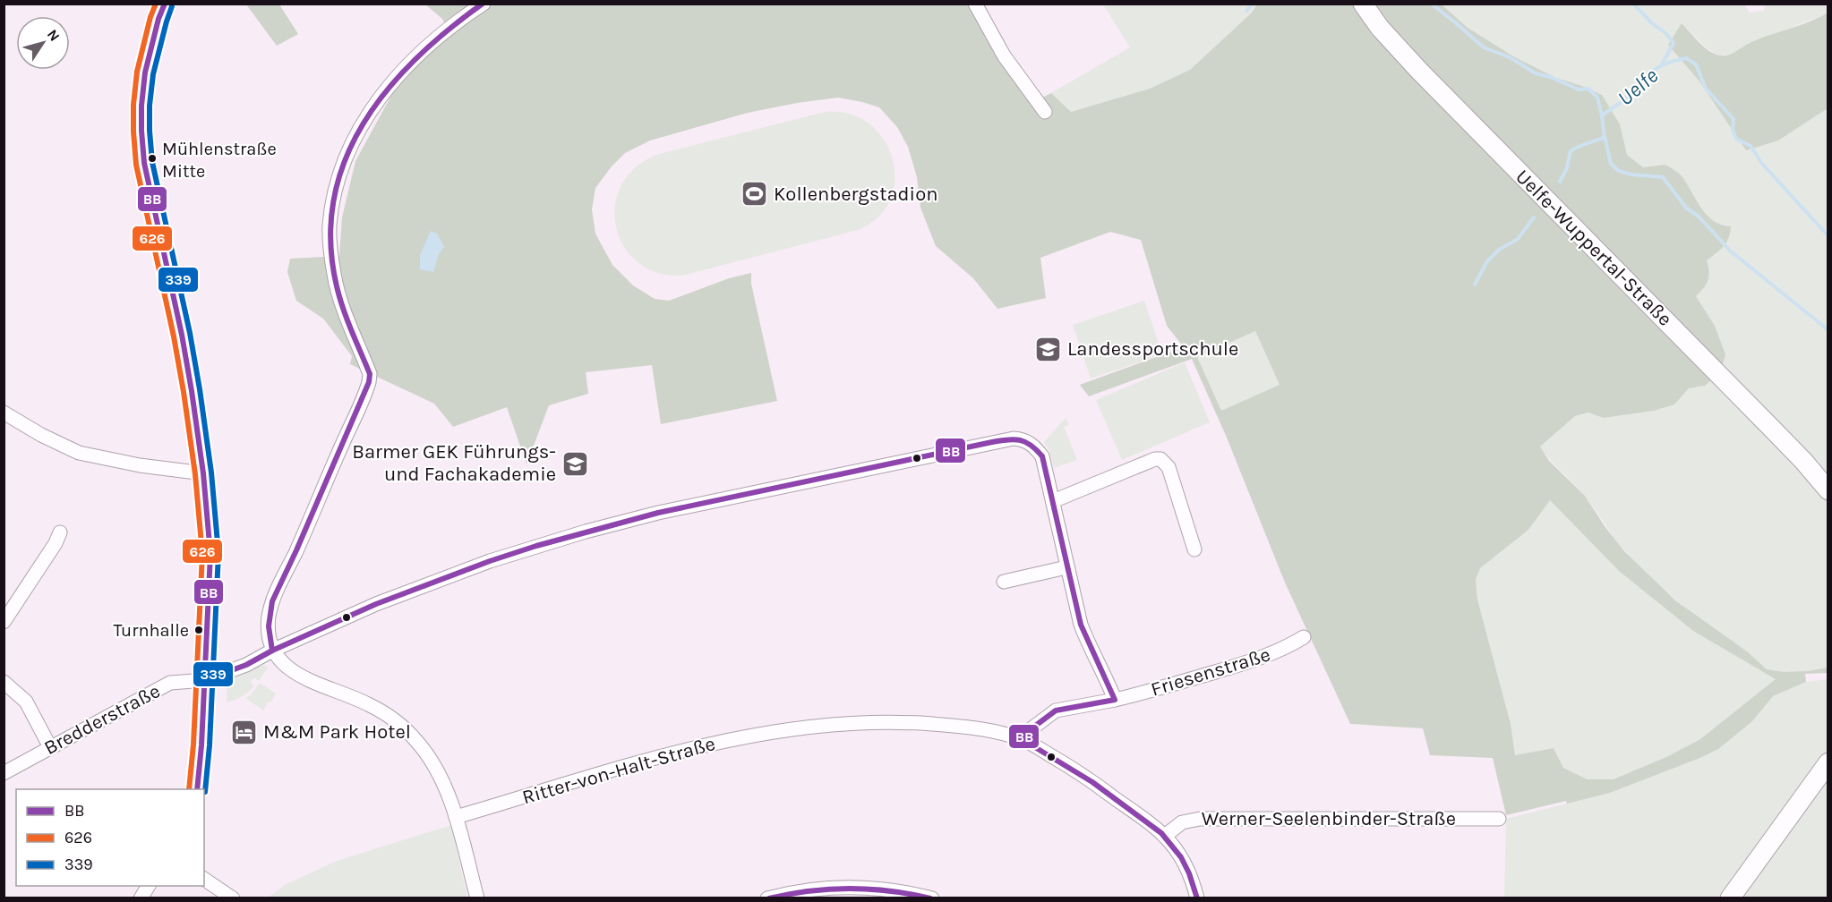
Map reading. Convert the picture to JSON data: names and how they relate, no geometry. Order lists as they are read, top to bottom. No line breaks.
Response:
{"streets":{"main road":["Uelfe-Wuppertal-Straße"],"street":["Friesenstraße","Bredderstraße","Ritter-von-Halt-Straße","Werner-Seelenbinder-Straße"]},"crossings":[["Friesenstraße","Ritter-von-Halt-Straße"],["Ritter-von-Halt-Straße","Werner-Seelenbinder-Straße"]],"water":["Uelfe"],"places":{"other":["Mühlenstraße Mitte","Turnhalle"],"sports":["Kollenbergstadion"],"school or university":["Landessportschule","Barmer GEK Führungs- und Fachakademie"],"hotel":["M&M Park Hotel"]},"lines":["transit line BB","transit line 626","transit line 339"],"legend":["BB","626","339"],"north":"top right"}
